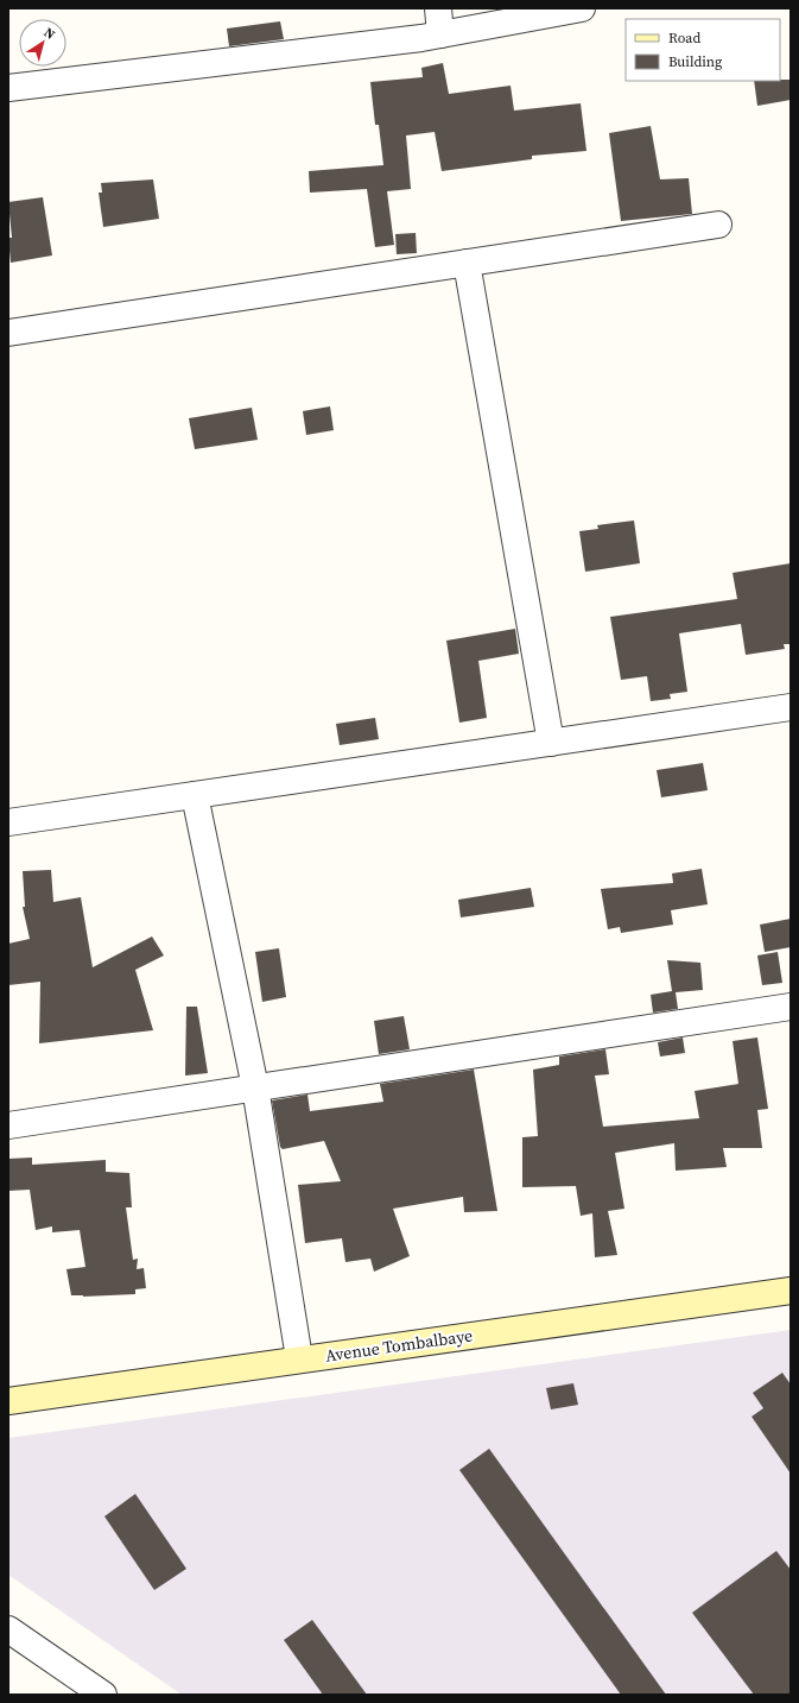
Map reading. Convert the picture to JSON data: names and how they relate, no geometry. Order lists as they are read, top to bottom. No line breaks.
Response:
{"streets":{"main road":["Avenue Tombalbaye"]},"legend":["Road","Building"],"north":"top right"}
